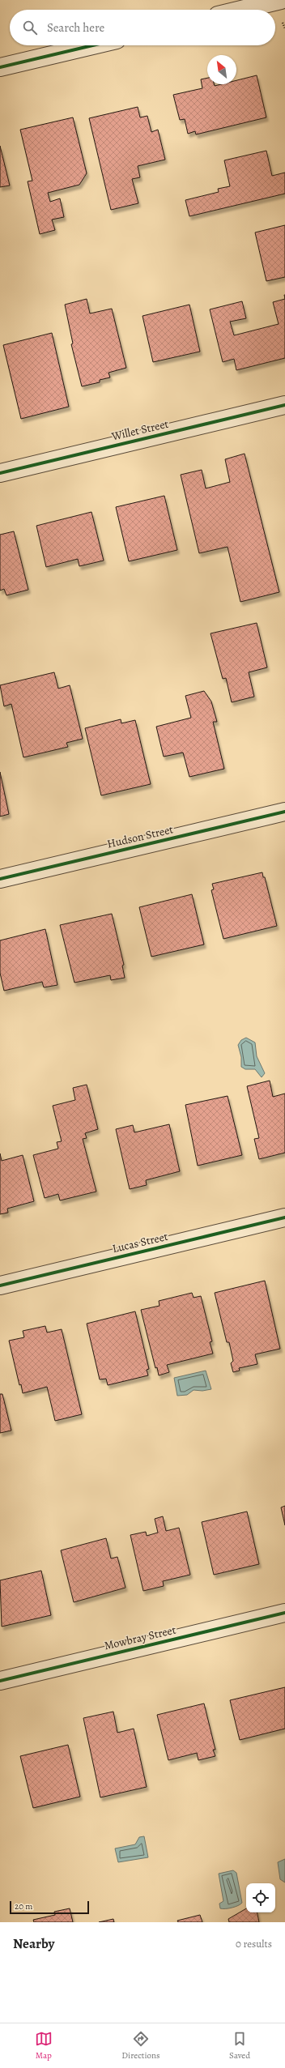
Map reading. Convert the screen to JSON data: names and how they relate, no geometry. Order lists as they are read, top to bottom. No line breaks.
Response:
{"streets":{"street":["Willet Street","Hudson Street","Lucas Street","Mowbray Street"]},"scale_bar":"20 m","north":"top left","page":{"search":"Search here","scale":"20 m","heading":["Nearby","0 results"],"nav":["Map","Directions","Saved"]}}
